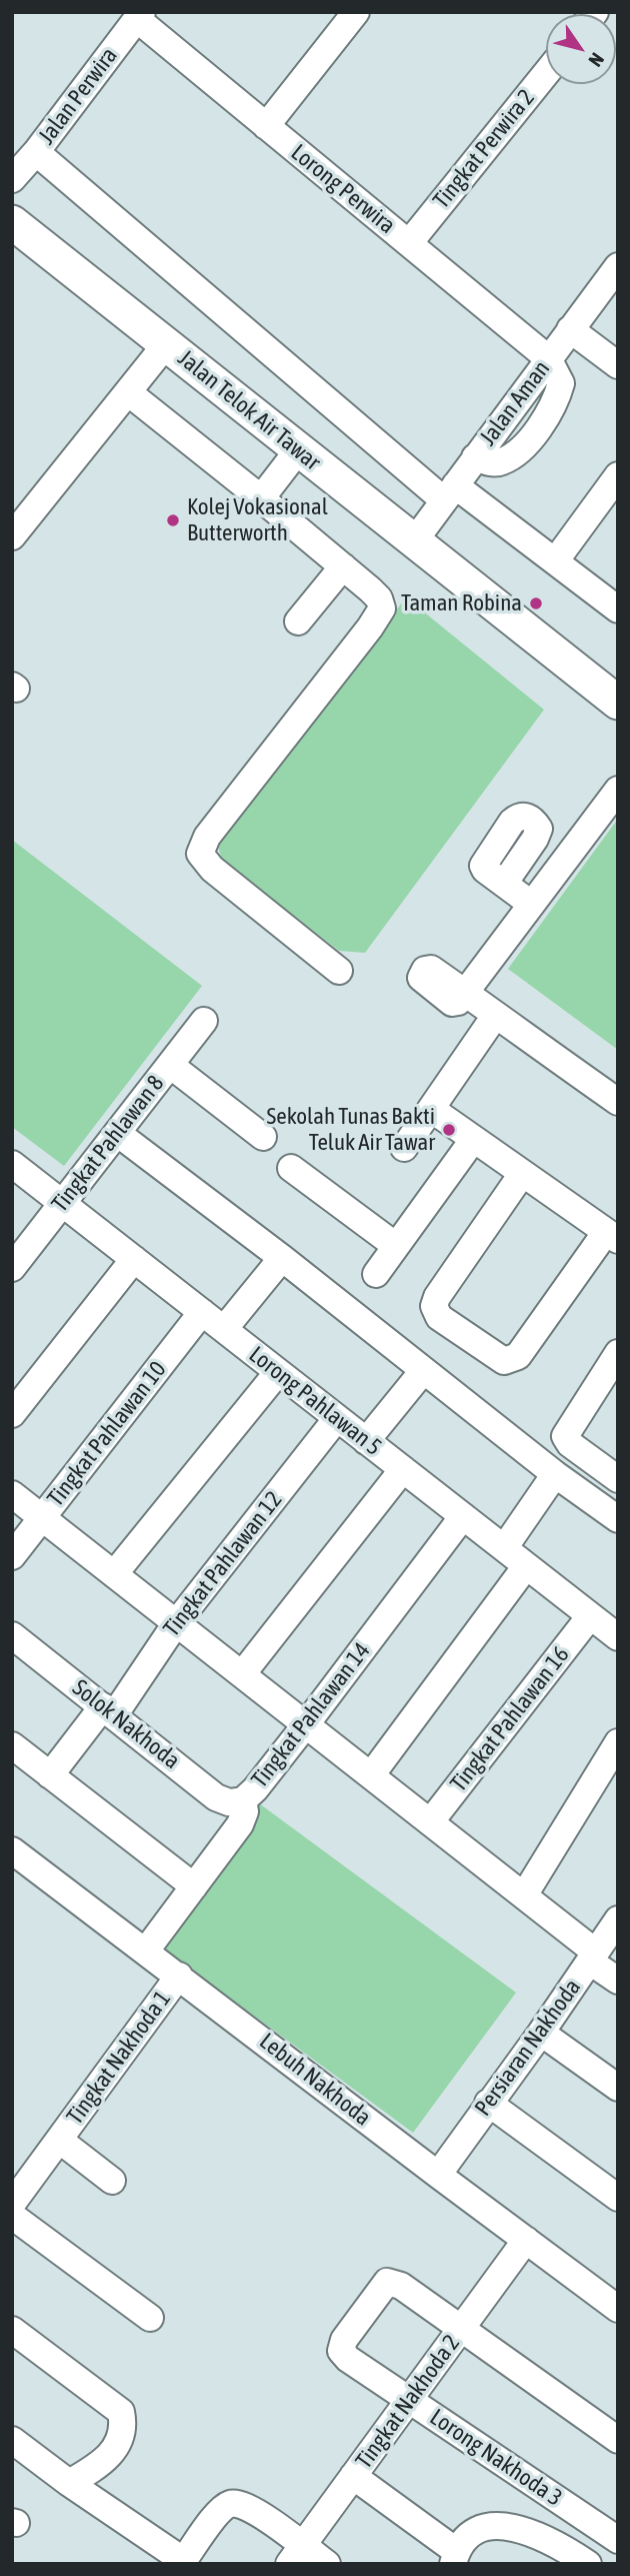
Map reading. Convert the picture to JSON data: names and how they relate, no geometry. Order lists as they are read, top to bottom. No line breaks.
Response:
{"streets":{"main road":["Jalan Telok Air Tawar"],"street":["Jalan Perwira","Tingkat Perwira 2","Lorong Perwira","Jalan Aman","Tingkat Pahlawan 8","Lorong Pahlawan 5","Tingkat Pahlawan 10","Tingkat Pahlawan 12","Tingkat Pahlawan 14","Tingkat Pahlawan 16","Solok Nakhoda","Persiaran Nakhoda","Tingkat Nakhoda 1","Lebuh Nakhoda","Tingkat Nakhoda 2","Lorong Nakhoda 3"]},"crossings":[["Jalan Perwira","Lorong Perwira"],["Tingkat Perwira 2","Lorong Perwira"],["Lorong Perwira","Jalan Aman"],["Jalan Aman","Jalan Telok Air Tawar"],["Tingkat Pahlawan 8","Lorong Pahlawan 5"],["Lorong Pahlawan 5","Tingkat Pahlawan 10"],["Lorong Pahlawan 5","Tingkat Pahlawan 12"],["Lorong Pahlawan 5","Tingkat Pahlawan 14"],["Lorong Pahlawan 5","Tingkat Pahlawan 16"],["Tingkat Pahlawan 12","Solok Nakhoda"],["Tingkat Pahlawan 14","Solok Nakhoda"],["Tingkat Pahlawan 14","Lebuh Nakhoda"],["Persiaran Nakhoda","Lebuh Nakhoda"],["Tingkat Nakhoda 1","Lebuh Nakhoda"],["Lebuh Nakhoda","Tingkat Nakhoda 2"],["Tingkat Nakhoda 2","Lorong Nakhoda 3"]],"places":["Kolej Vokasional Butterworth","Taman Robina","Sekolah Tunas Bakti Teluk Air Tawar"],"north":"bottom right"}
